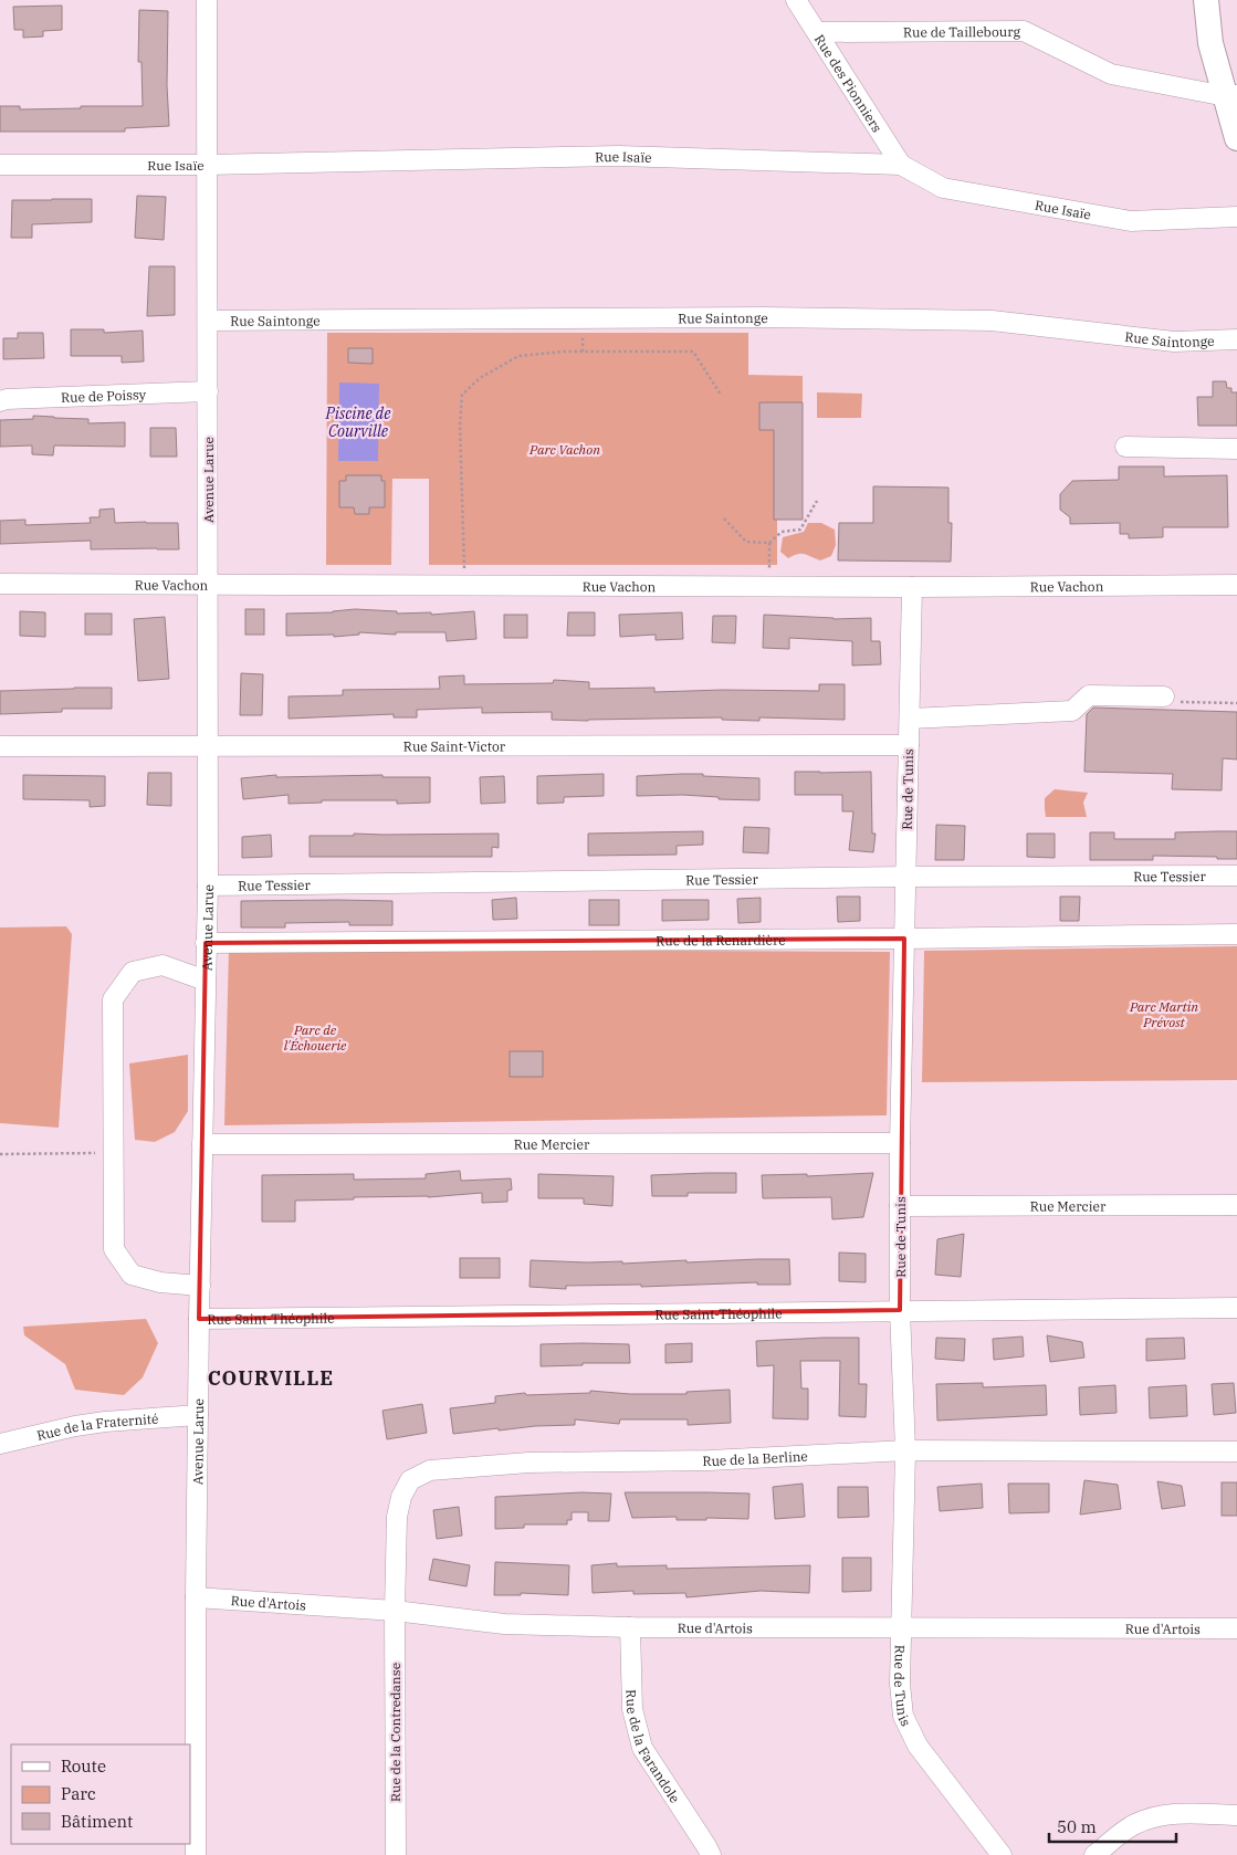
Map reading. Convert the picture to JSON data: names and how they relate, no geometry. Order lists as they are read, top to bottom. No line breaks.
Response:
{"streets":{"street":["Rue de Taillebourg","Rue des Pionniers","Rue Isaïe","Rue Saintonge","Rue de Poissy","Avenue Larue","Rue Vachon","Rue Saint-Victor","Rue de Tunis","Rue Tessier","Rue de la Renardière","Rue Mercier","Rue Saint-Théophile","Rue de la Fraternité","Rue de la Berline","Rue d'Artois","Rue de la Contredanse","Rue de la Farandole"]},"crossings":[["Rue de Taillebourg","Rue des Pionniers"],["Rue des Pionniers","Rue Isaïe"],["Rue Isaïe","Avenue Larue"],["Rue Saintonge","Avenue Larue"],["Rue de Poissy","Avenue Larue"],["Avenue Larue","Rue Vachon"],["Avenue Larue","Rue Saint-Victor"],["Avenue Larue","Rue Tessier"],["Avenue Larue","Rue de la Renardière"],["Avenue Larue","Rue Mercier"],["Avenue Larue","Rue Saint-Théophile"],["Avenue Larue","Rue de la Fraternité"],["Avenue Larue","Rue d'Artois"],["Rue Vachon","Rue de Tunis"],["Rue Saint-Victor","Rue de Tunis"],["Rue de Tunis","Rue Tessier"],["Rue de Tunis","Rue de la Renardière"],["Rue de Tunis","Rue Mercier"],["Rue de Tunis","Rue Saint-Théophile"],["Rue de Tunis","Rue de la Berline"],["Rue de Tunis","Rue d'Artois"],["Rue de la Berline","Rue d'Artois"],["Rue de la Berline","Rue de la Contredanse"],["Rue d'Artois","Rue de la Contredanse"],["Rue d'Artois","Rue de la Farandole"]],"districts":["COURVILLE"],"water":["Piscine de Courville"],"parks":["Parc Vachon","Parc Martin Prévost","Parc de l'Échouerie"],"legend":["Route","Parc","Bâtiment"],"scale_bar":"50 m"}
